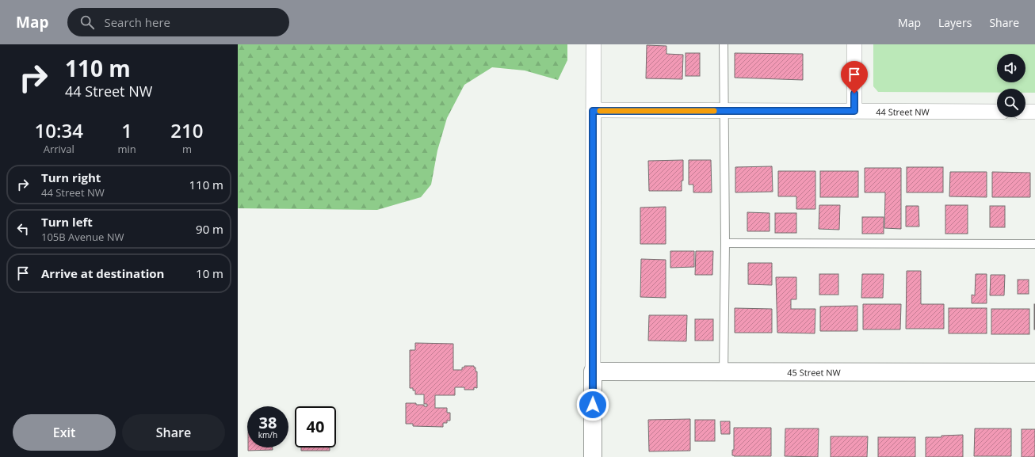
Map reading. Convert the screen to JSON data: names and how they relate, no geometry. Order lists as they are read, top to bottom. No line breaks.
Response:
{"streets":{"street":["44 Street NW","45 Street NW"]},"page":{"header":"Map","search":"Search here","nav":["Map","Layers","Share"],"turn":["110 m","44 Street NW"],"eta":["10:34","Arrival","1","min","210","m"],"list":[{"name":"Turn right","note":"44 Street NW","value":"110 m"},{"name":"Turn left","note":"105B Avenue NW","value":"90 m"},{"name":"Arrive at destination","value":"10 m"}],"speed":"38 km/h","limit":"40","buttons":["Exit","Share"]}}
